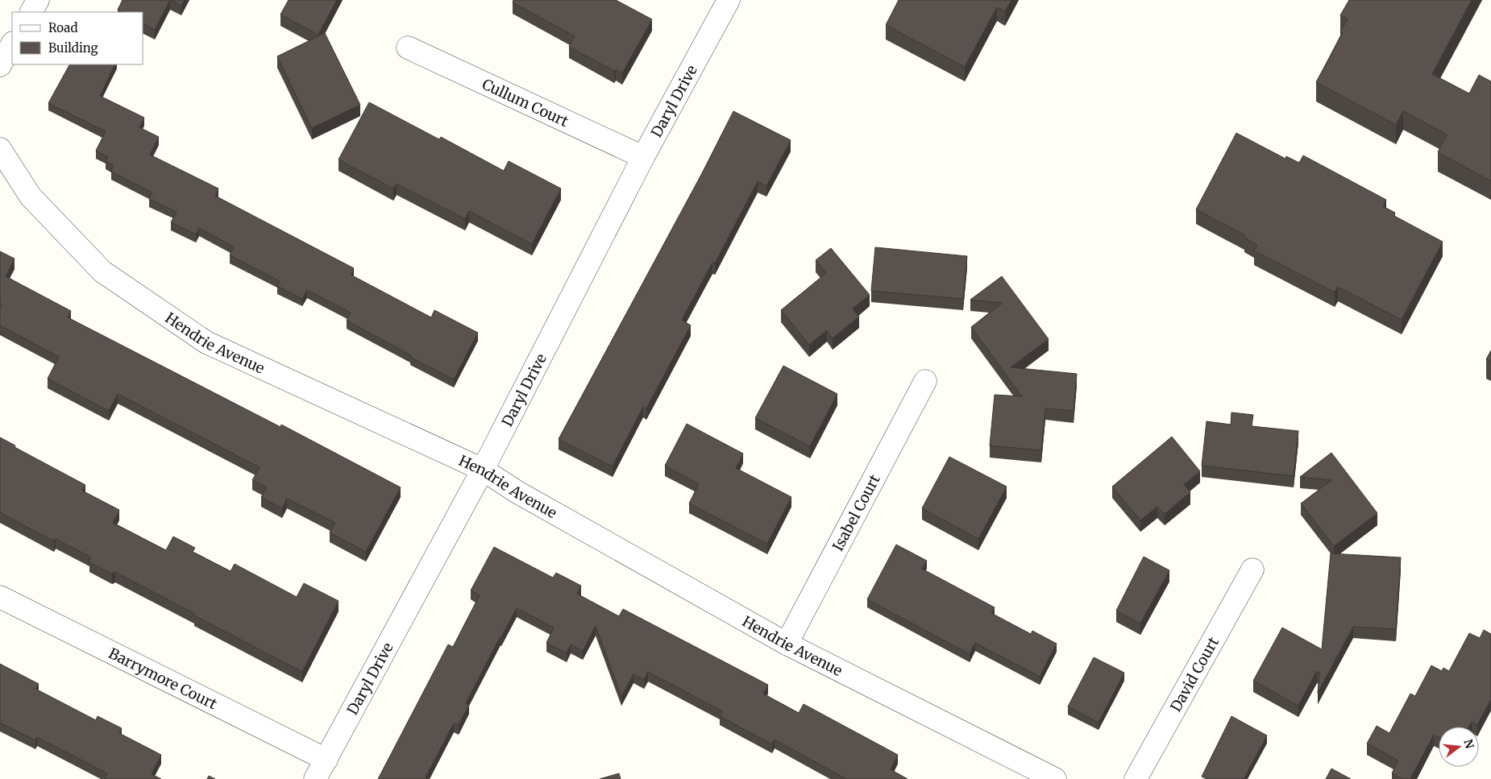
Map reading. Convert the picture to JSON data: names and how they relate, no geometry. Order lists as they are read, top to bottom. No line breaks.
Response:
{"streets":{"street":["Daryl Drive","Cullum Court","Hendrie Avenue","Isabel Court","David Court","Barrymore Court"]},"crossings":[["Daryl Drive","Cullum Court"],["Daryl Drive","Hendrie Avenue"],["Daryl Drive","Barrymore Court"],["Hendrie Avenue","Isabel Court"]],"legend":["Road","Building"],"north":"right"}
